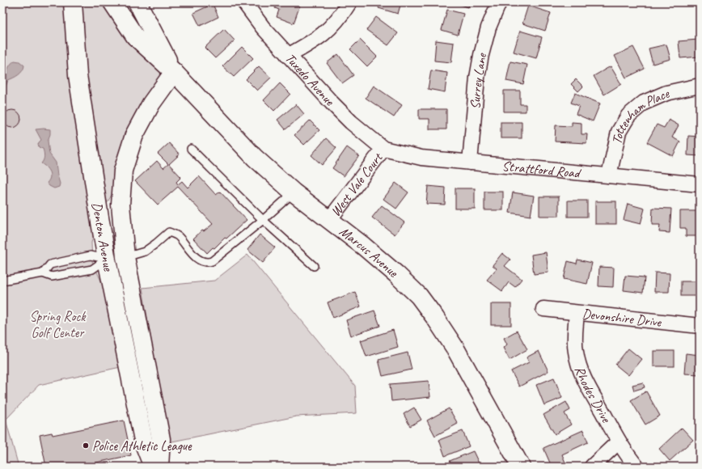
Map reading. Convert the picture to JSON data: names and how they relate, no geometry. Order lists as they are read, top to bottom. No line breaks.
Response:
{"streets":{"main road":["Denton Avenue","Marcus Avenue"],"street":["Tuxedo Avenue","Surrey Lane","Tottenham Place","Strattford Road","West Vale Court","Devonshire Drive","Rhodes Drive"]},"crossings":[["Tuxedo Avenue","Strattford Road"],["Tuxedo Avenue","West Vale Court"],["Surrey Lane","Strattford Road"],["Tottenham Place","Strattford Road"],["Strattford Road","West Vale Court"],["West Vale Court","Marcus Avenue"],["Denton Avenue","Marcus Avenue"],["Devonshire Drive","Rhodes Drive"]],"parks":["Spring Rock Golf Center"],"places":["Police Athletic League"]}
